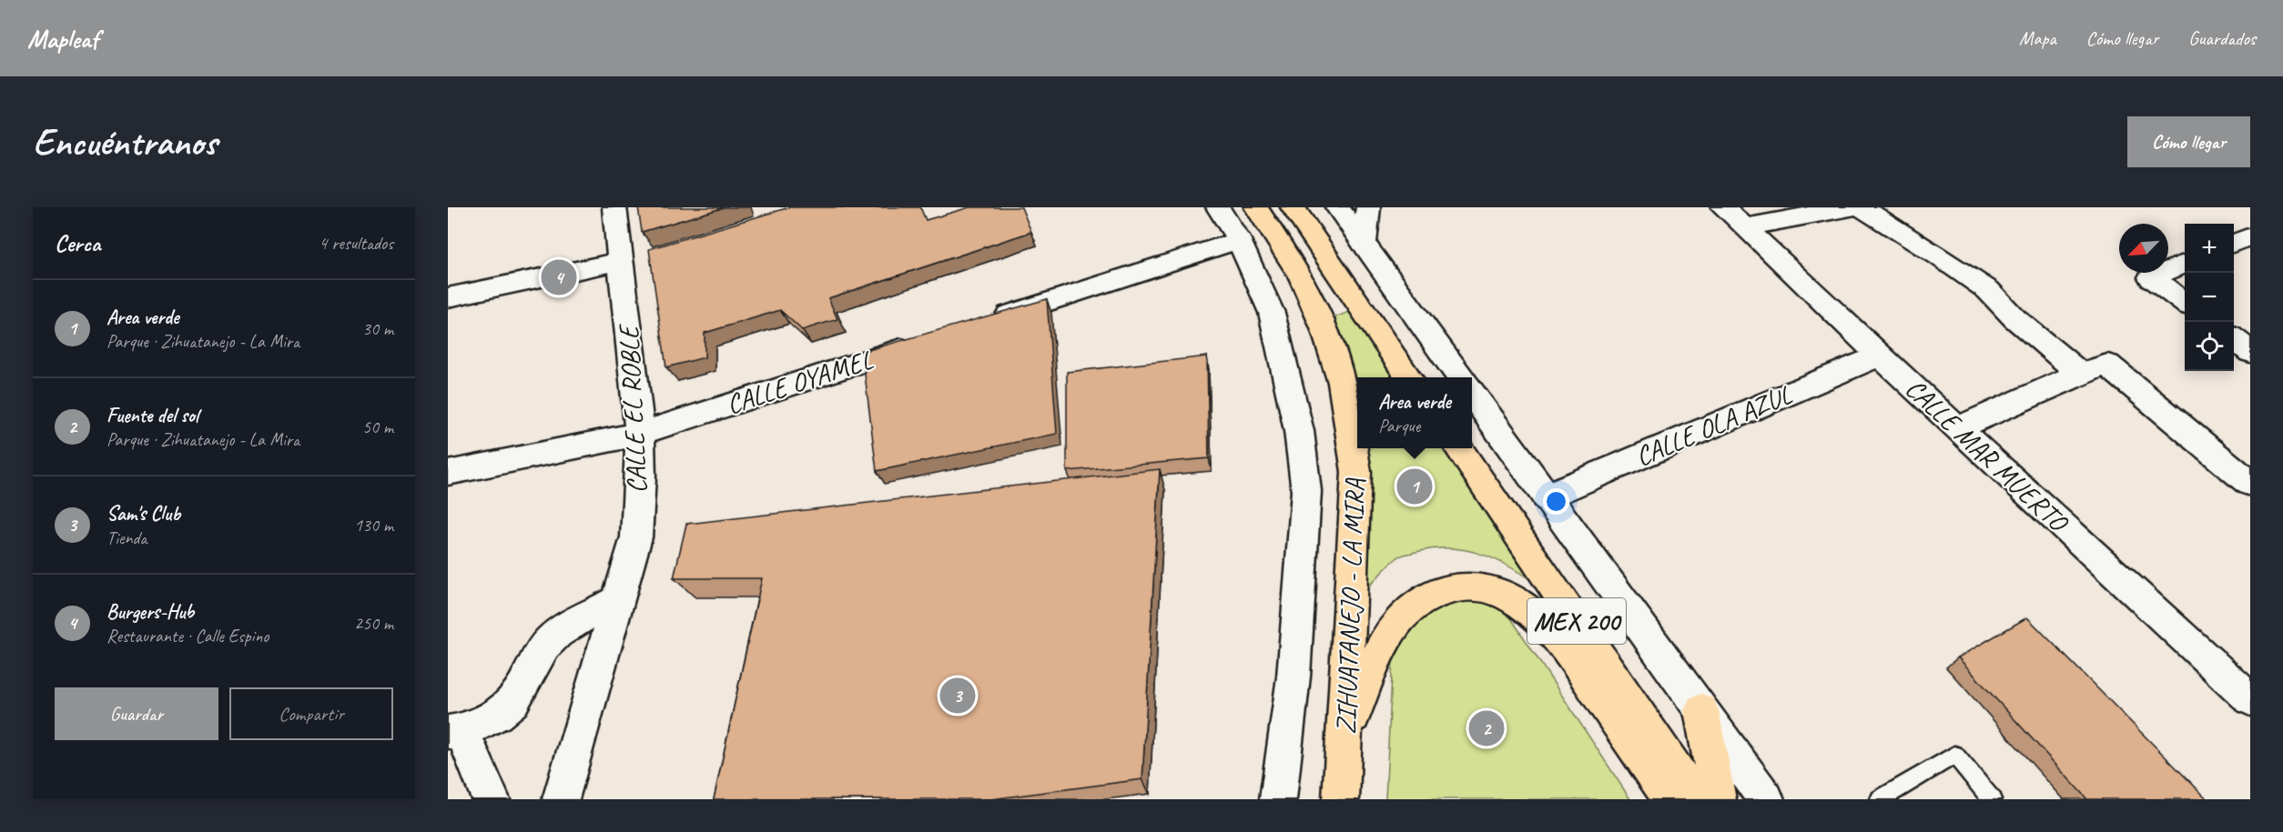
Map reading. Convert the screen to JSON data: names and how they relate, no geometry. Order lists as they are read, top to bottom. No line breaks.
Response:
{"streets":{"highway":["ZIHUATANEJO - LA MIRA","MEX 200"],"street":["CALLE OYAMEL","CALLE EL ROBLE","CALLE OLA AZUL","CALLE MAR MUERTO"]},"crossings":[["CALLE OYAMEL","CALLE EL ROBLE"],["CALLE OLA AZUL","CALLE MAR MUERTO"]],"north":"bottom left","page":{"header":"Mapleaf","nav":["Mapa","Cómo llegar","Guardados"],"buttons":["Cómo llegar",["Guardar","Compartir"]],"title":"Encuéntranos","heading":["Cerca","4 resultados"],"map_buttons":["+","−"],"pins":["4","1","3","2"],"list":[{"mark":"1","name":"Area verde","note":"Parque · Zihuatanejo - La Mira","value":"30 m"},{"mark":"2","name":"Fuente del sol","note":"Parque · Zihuatanejo - La Mira","value":"50 m"},{"mark":"3","name":"Sam's Club","note":"Tienda","value":"130 m"},{"mark":"4","name":"Burgers-Hub","note":"Restaurante · Calle Espino","value":"250 m"}],"popup":["Area verde","Parque"]}}
